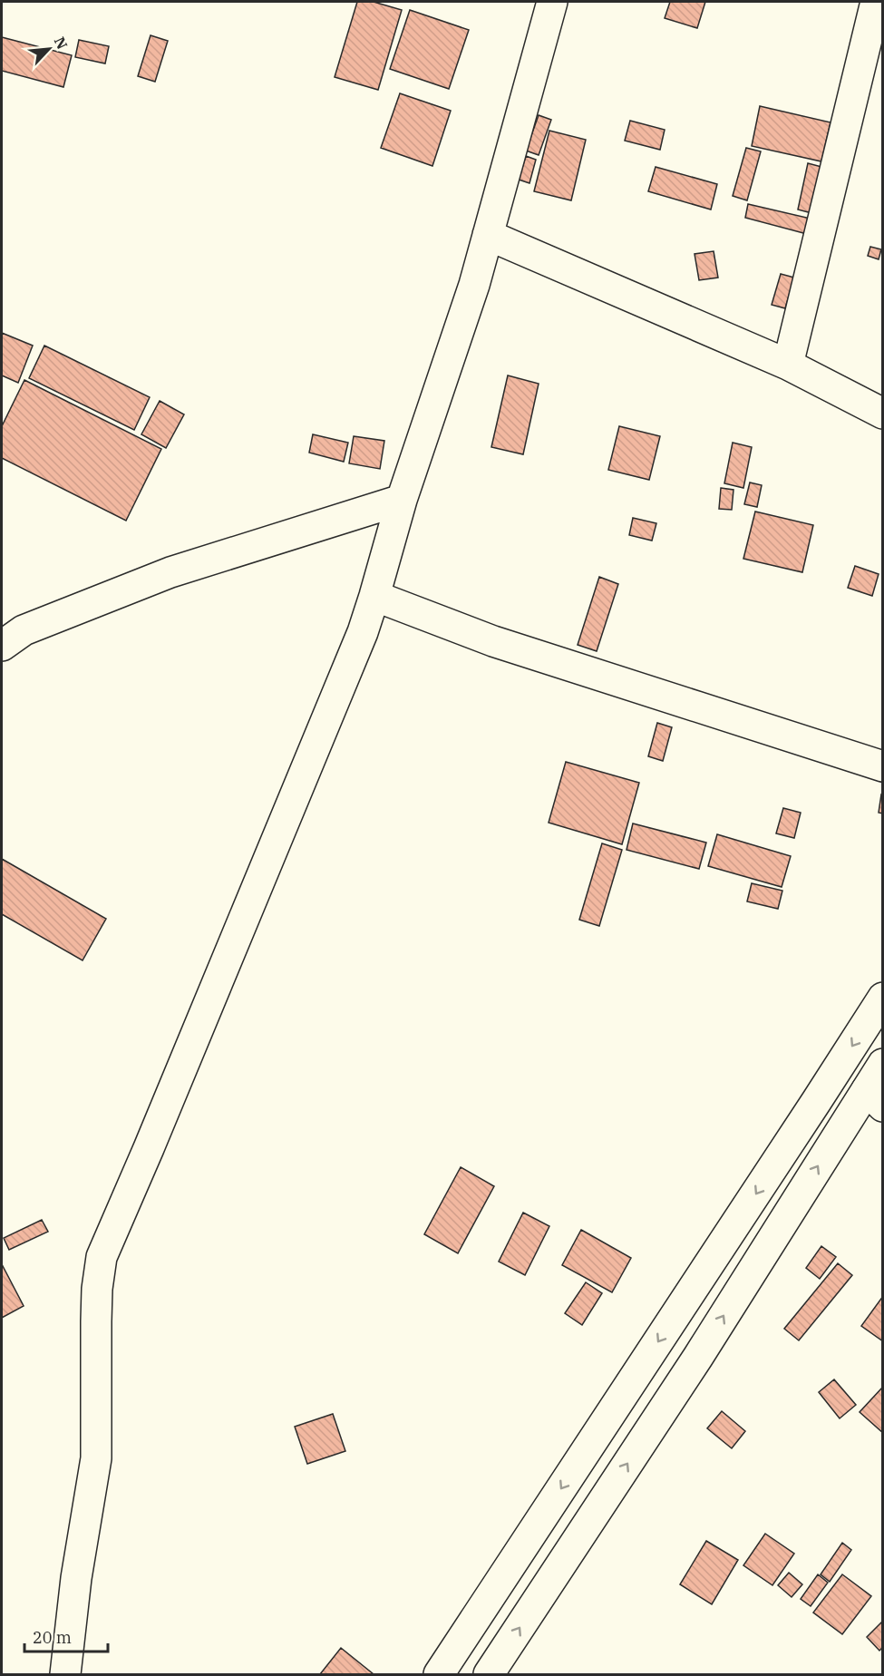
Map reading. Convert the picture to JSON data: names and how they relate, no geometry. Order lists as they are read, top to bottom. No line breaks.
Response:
{"scale_bar":"20 m","north":"top right"}
